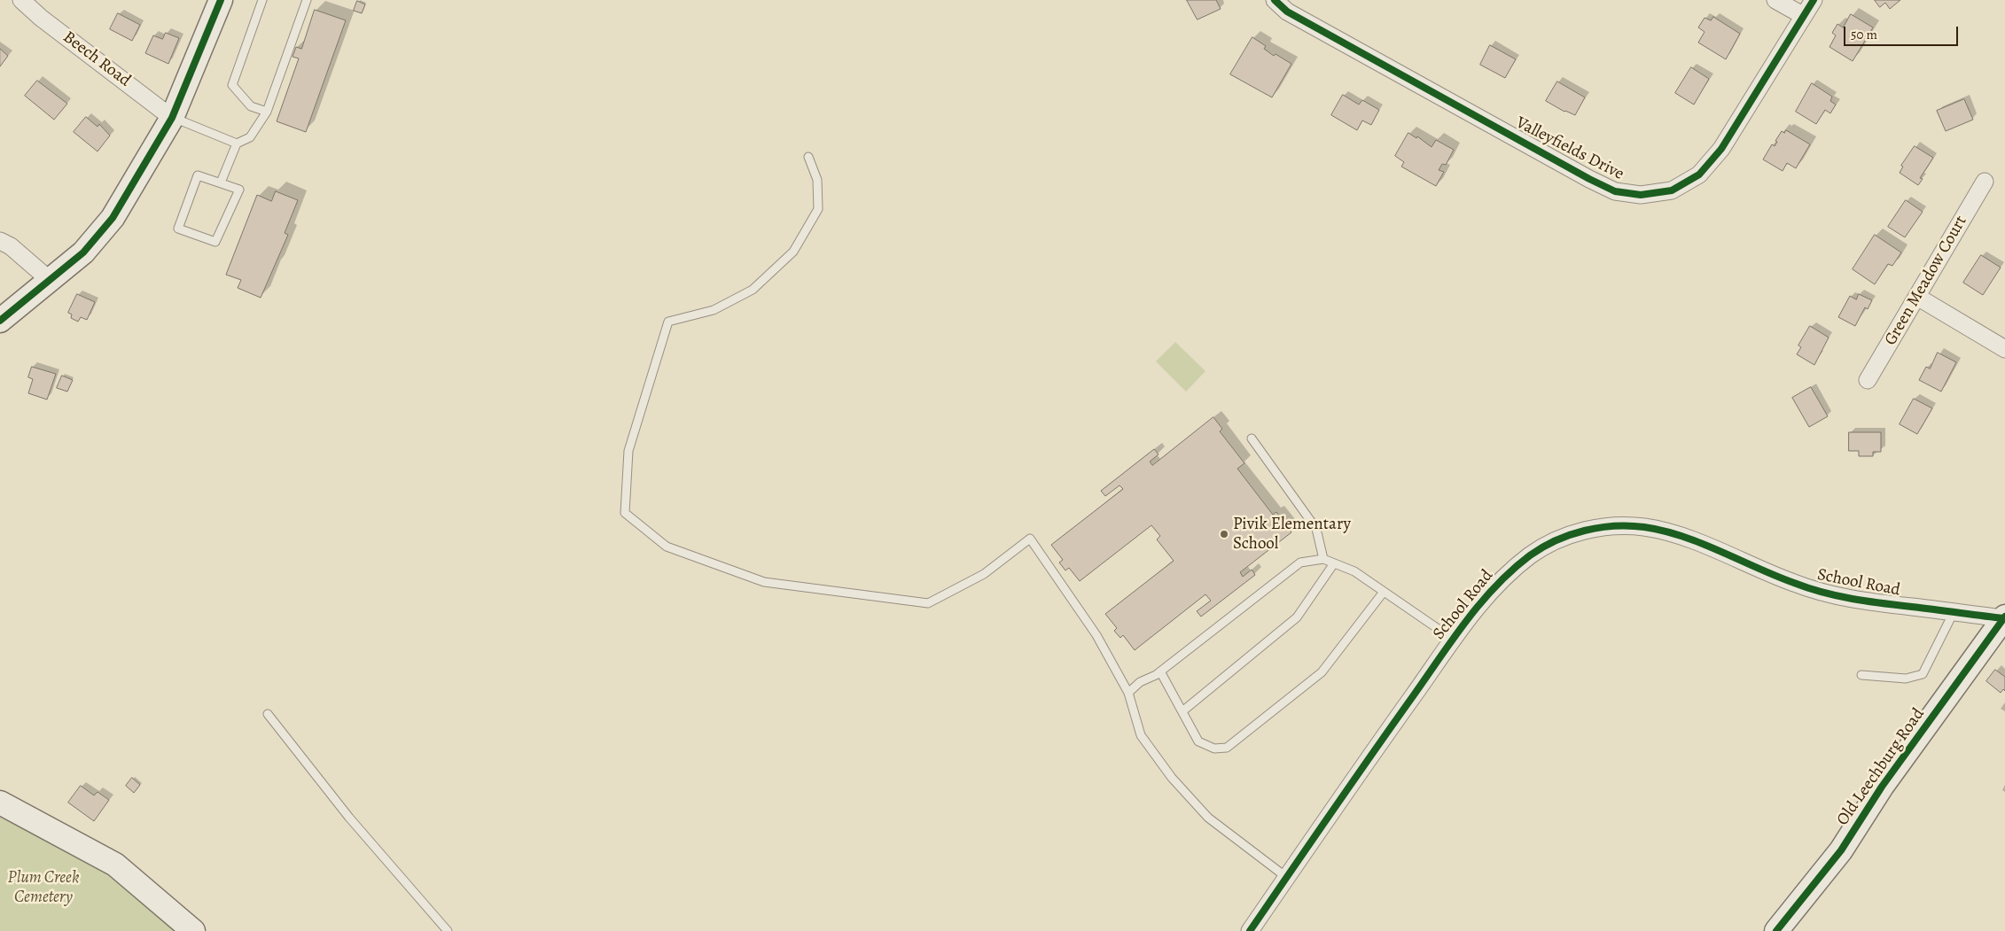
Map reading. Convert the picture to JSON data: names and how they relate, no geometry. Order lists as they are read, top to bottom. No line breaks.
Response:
{"streets":{"street":["Beech Road","Valleyfields Drive","Green Meadow Court","School Road","Old Leechburg Road"]},"crossings":[["School Road","Old Leechburg Road"]],"parks":["Plum Creek Cemetery"],"places":["Pivik Elementary School"],"scale_bar":"50 m"}
